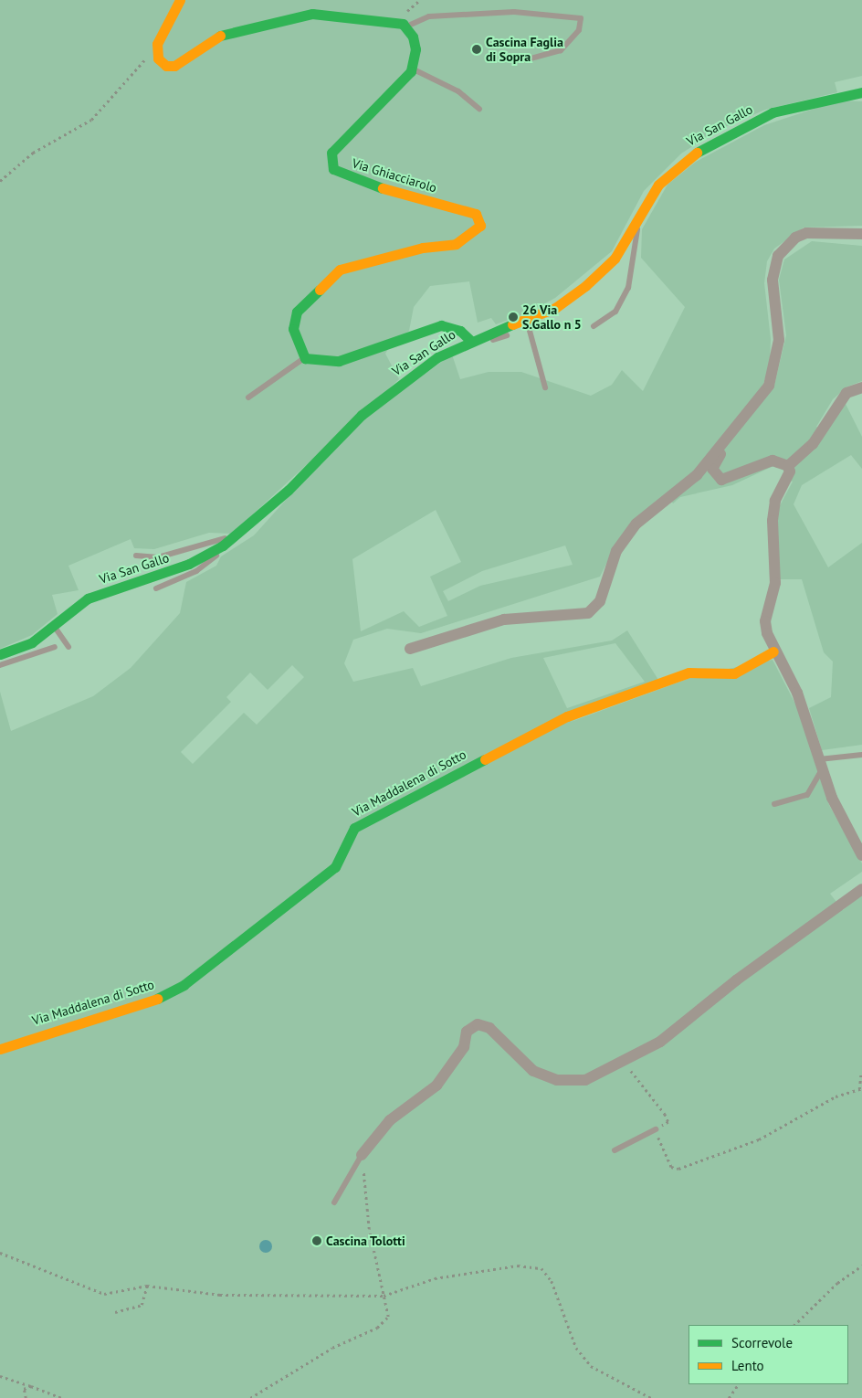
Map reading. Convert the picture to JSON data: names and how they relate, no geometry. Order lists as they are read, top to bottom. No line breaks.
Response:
{"streets":{"street":["Via San Gallo","Via Ghiacciarolo","Via Maddalena di Sotto"]},"places":["Cascina Faglia di Sopra","26 Via S.Gallo n 5","Cascina Tolotti"],"legend":["Scorrevole","Lento"]}
